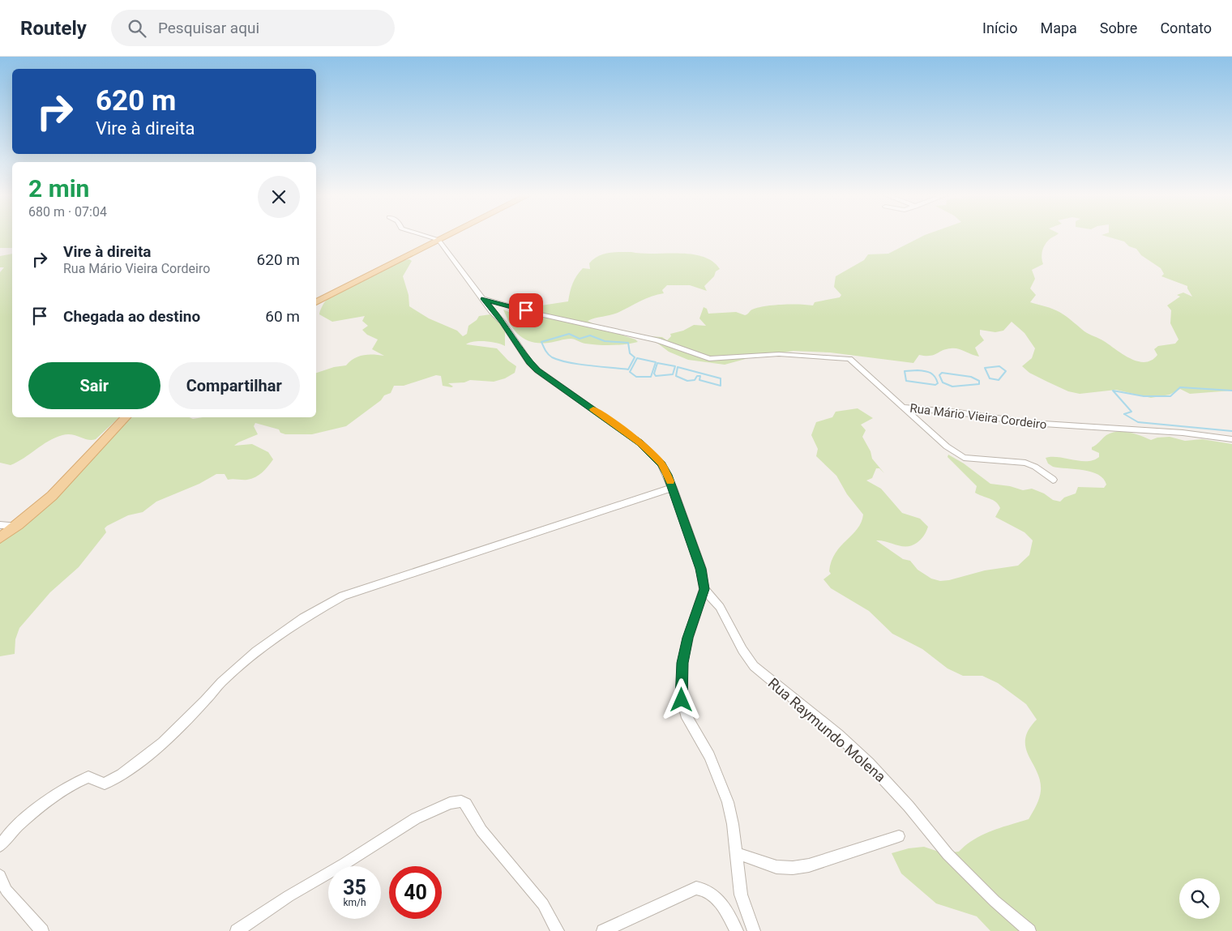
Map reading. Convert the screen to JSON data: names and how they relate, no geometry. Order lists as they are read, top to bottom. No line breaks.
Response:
{"streets":{"street":["Rua Mário Vieira Cordeiro","Rua Raymundo Molena"]},"page":{"header":"Routely","search":"Pesquisar aqui","nav":["Início","Mapa","Sobre","Contato"],"turn":["620 m","Vire à direita"],"heading":["2 min","680 m · 07:04"],"list":[{"name":"Vire à direita","note":"Rua Mário Vieira Cordeiro","value":"620 m"},{"name":"Chegada ao destino","value":"60 m"}],"buttons":["Sair","Compartilhar"],"speed":"35 km/h","limit":"40"}}
